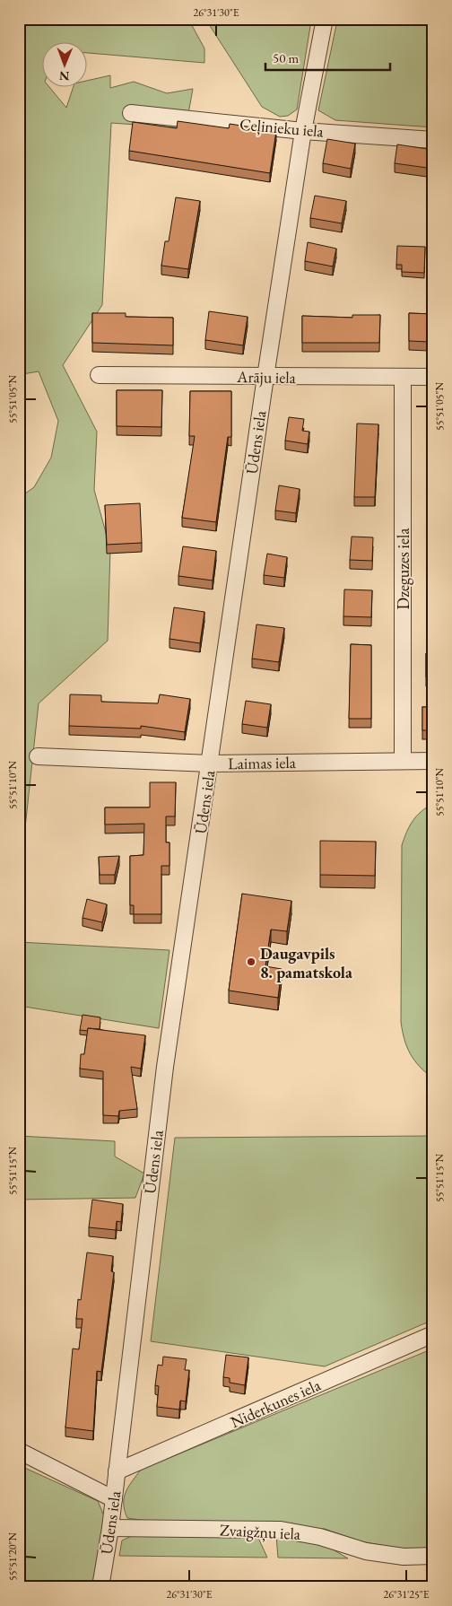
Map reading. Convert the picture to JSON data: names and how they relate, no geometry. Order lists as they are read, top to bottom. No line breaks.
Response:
{"streets":{"street":["Ceļinieku iela","Arāju iela","Ūdens iela","Dzeguzes iela","Laimas iela","Niderkunes iela","Zvaigžņu iela"]},"crossings":[["Ceļinieku iela","Ūdens iela"],["Arāju iela","Ūdens iela"],["Arāju iela","Dzeguzes iela"],["Ūdens iela","Laimas iela"],["Ūdens iela","Niderkunes iela"],["Ūdens iela","Zvaigžņu iela"],["Dzeguzes iela","Laimas iela"]],"places":["Daugavpils 8. pamatskola"],"scale_bar":"50 m","north":"bottom","coordinates":["26°31'30\"E","55°51'05\"N","55°51'10\"N","55°51'15\"N","55°51'20\"N","26°31'25\"E"]}
